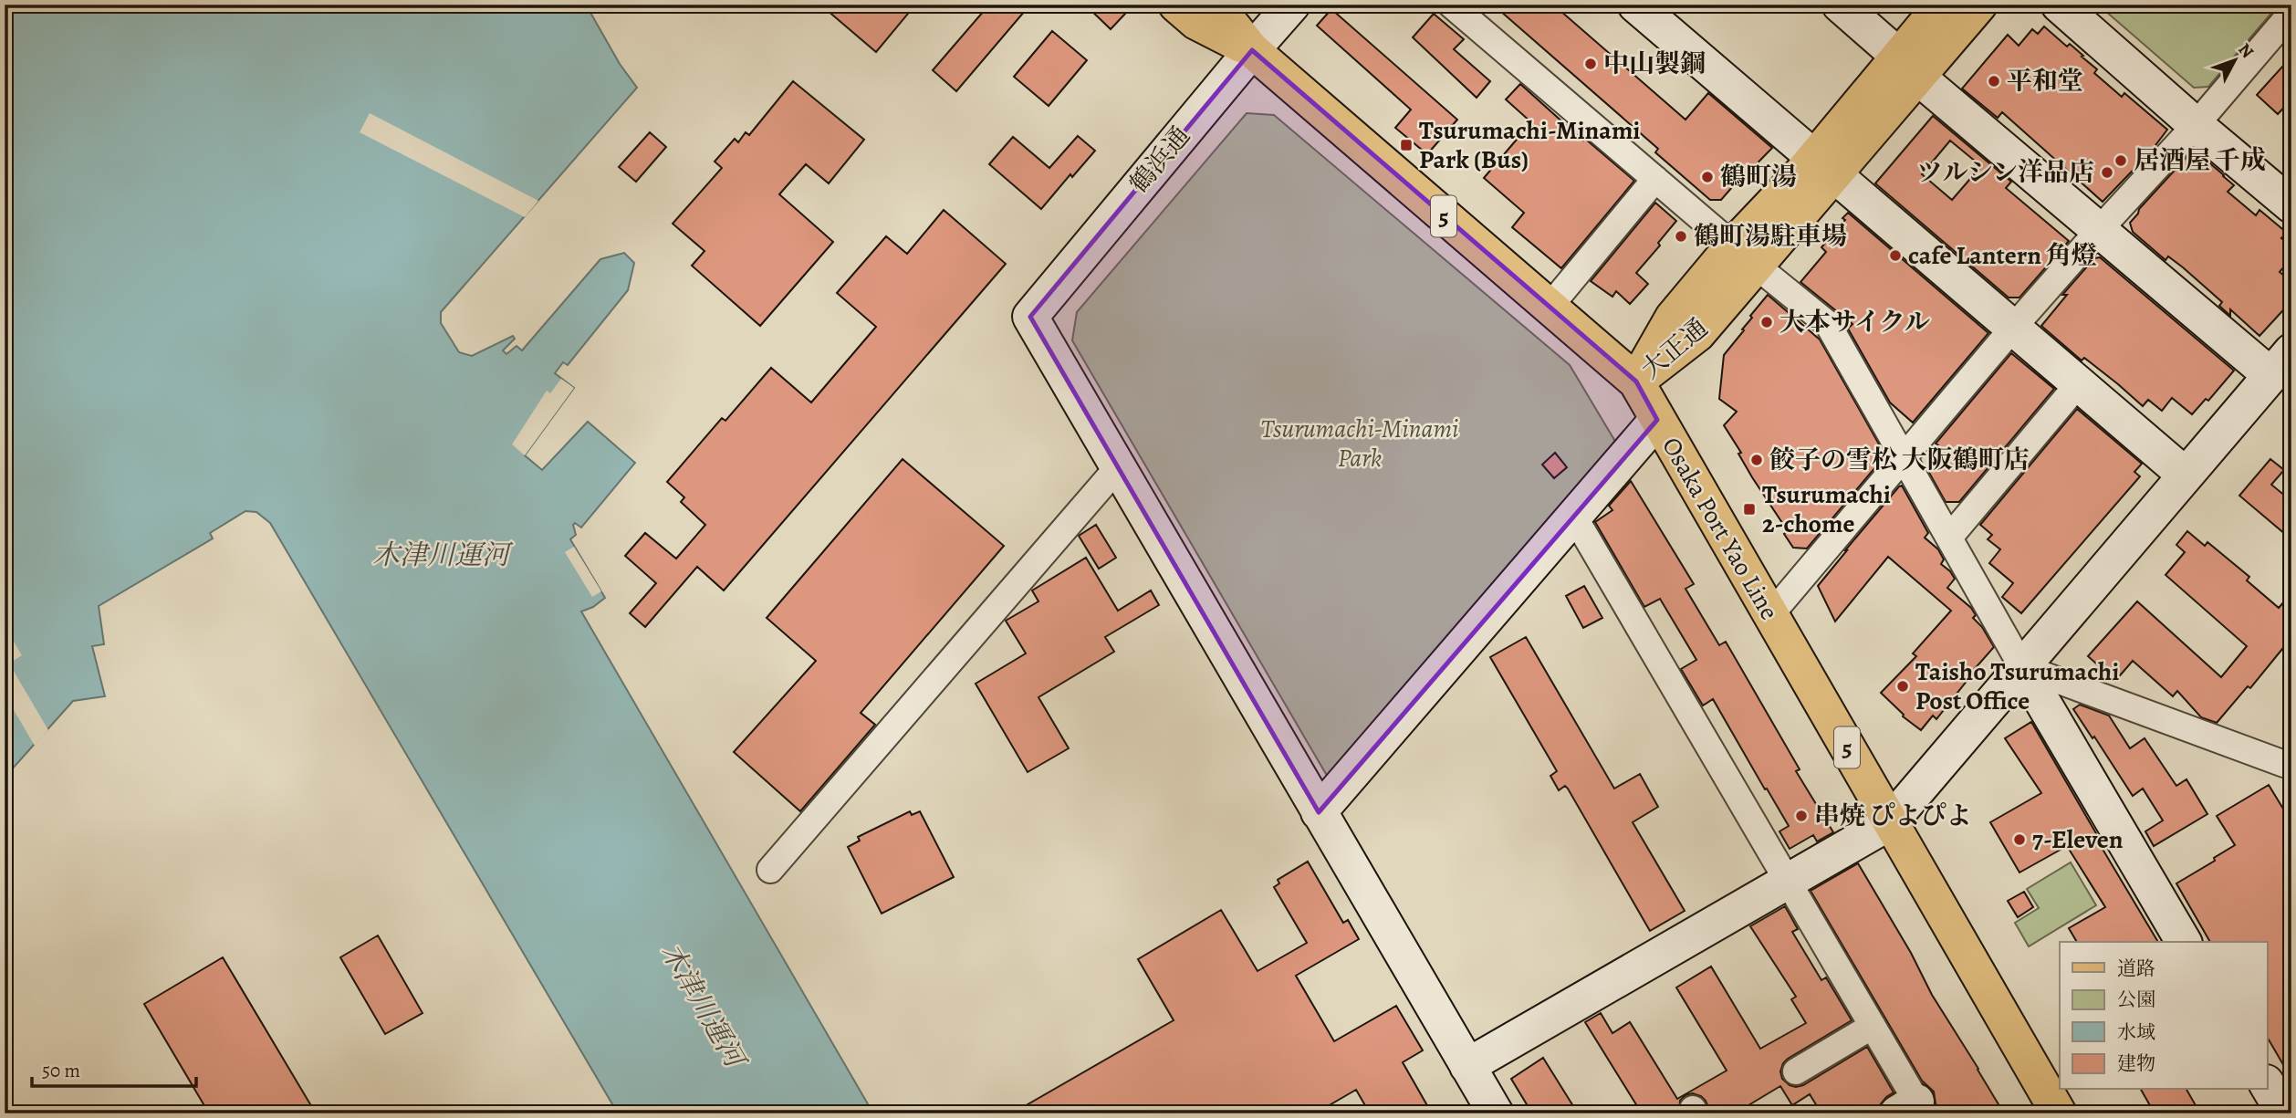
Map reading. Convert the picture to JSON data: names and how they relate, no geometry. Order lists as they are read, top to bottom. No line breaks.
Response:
{"streets":{"main road":["5","大正通","Osaka Port Yao Line"],"street":["鶴浜通"]},"crossings":[["鶴浜通","Osaka Port Yao Line"],["大正通","Osaka Port Yao Line"]],"water":["木津川運河"],"parks":["Tsurumachi-Minami Park"],"places":{"other":["中山製鋼","平和堂","居酒屋 千成","ツルシン洋品店","鶴町湯","鶴町湯駐車場","cafe Lantern 角燈","大本サイクル","餃子の雪松 大阪鶴町店","Taisho Tsurumachi Post Office","串焼 ぴよぴよ","7-Eleven"],"transit":["Tsurumachi-Minami Park (Bus)","Tsurumachi 2-chome"]},"legend":["道路","公園","水域","建物"],"scale_bar":"50 m","north":"top right"}
